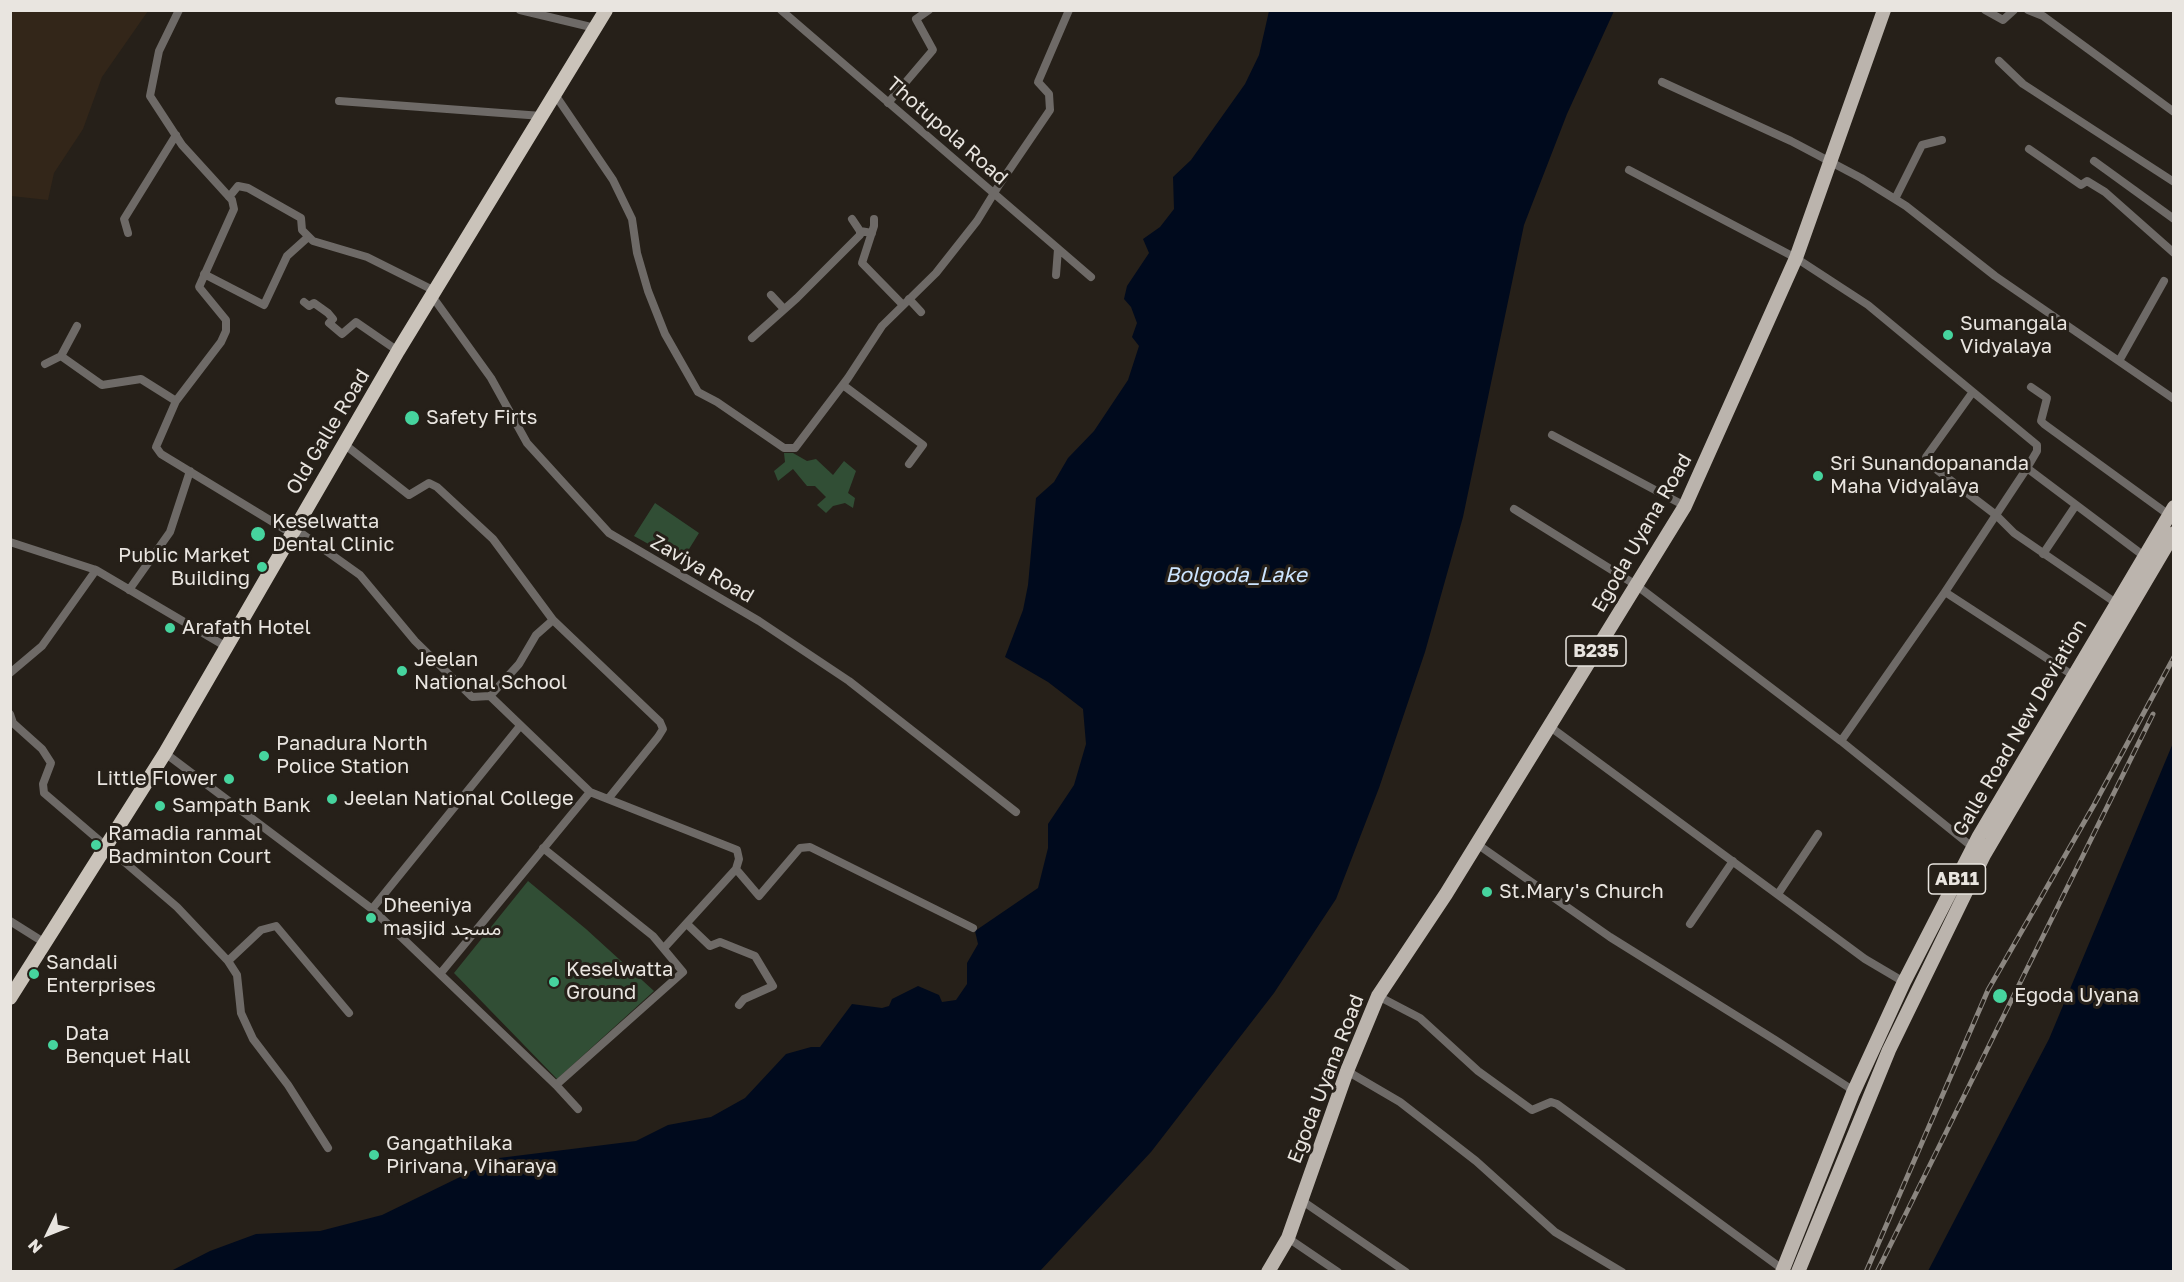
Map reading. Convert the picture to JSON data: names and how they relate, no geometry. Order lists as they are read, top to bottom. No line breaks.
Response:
{"streets":{"highway":["Old Galle Road"],"main road":["Egoda Uyana Road","B235","Galle Road New Deviation","AB11"],"street":["Thotupola Road","Zaviya Road"]},"crossings":[["Old Galle Road","Zaviya Road"]],"water":["Bolgoda_Lake"],"places":["Sumangala Vidyalaya","Safety Firts","Sri Sunandopananda Maha Vidyalaya","Keselwatta Dental Clinic","Public Market Building","Arafath Hotel","Jeelan National School","Panadura North Police Station","Little Flower","Jeelan National College","Sampath Bank","Ramadia ranmal Badminton Court","St.Mary's Church","Dheeniya masjid مسجد","Sandali Enterprises","Keselwatta Ground","Egoda Uyana","Data Benquet Hall","Gangathilaka Pirivana, Viharaya"],"north":"bottom left"}
